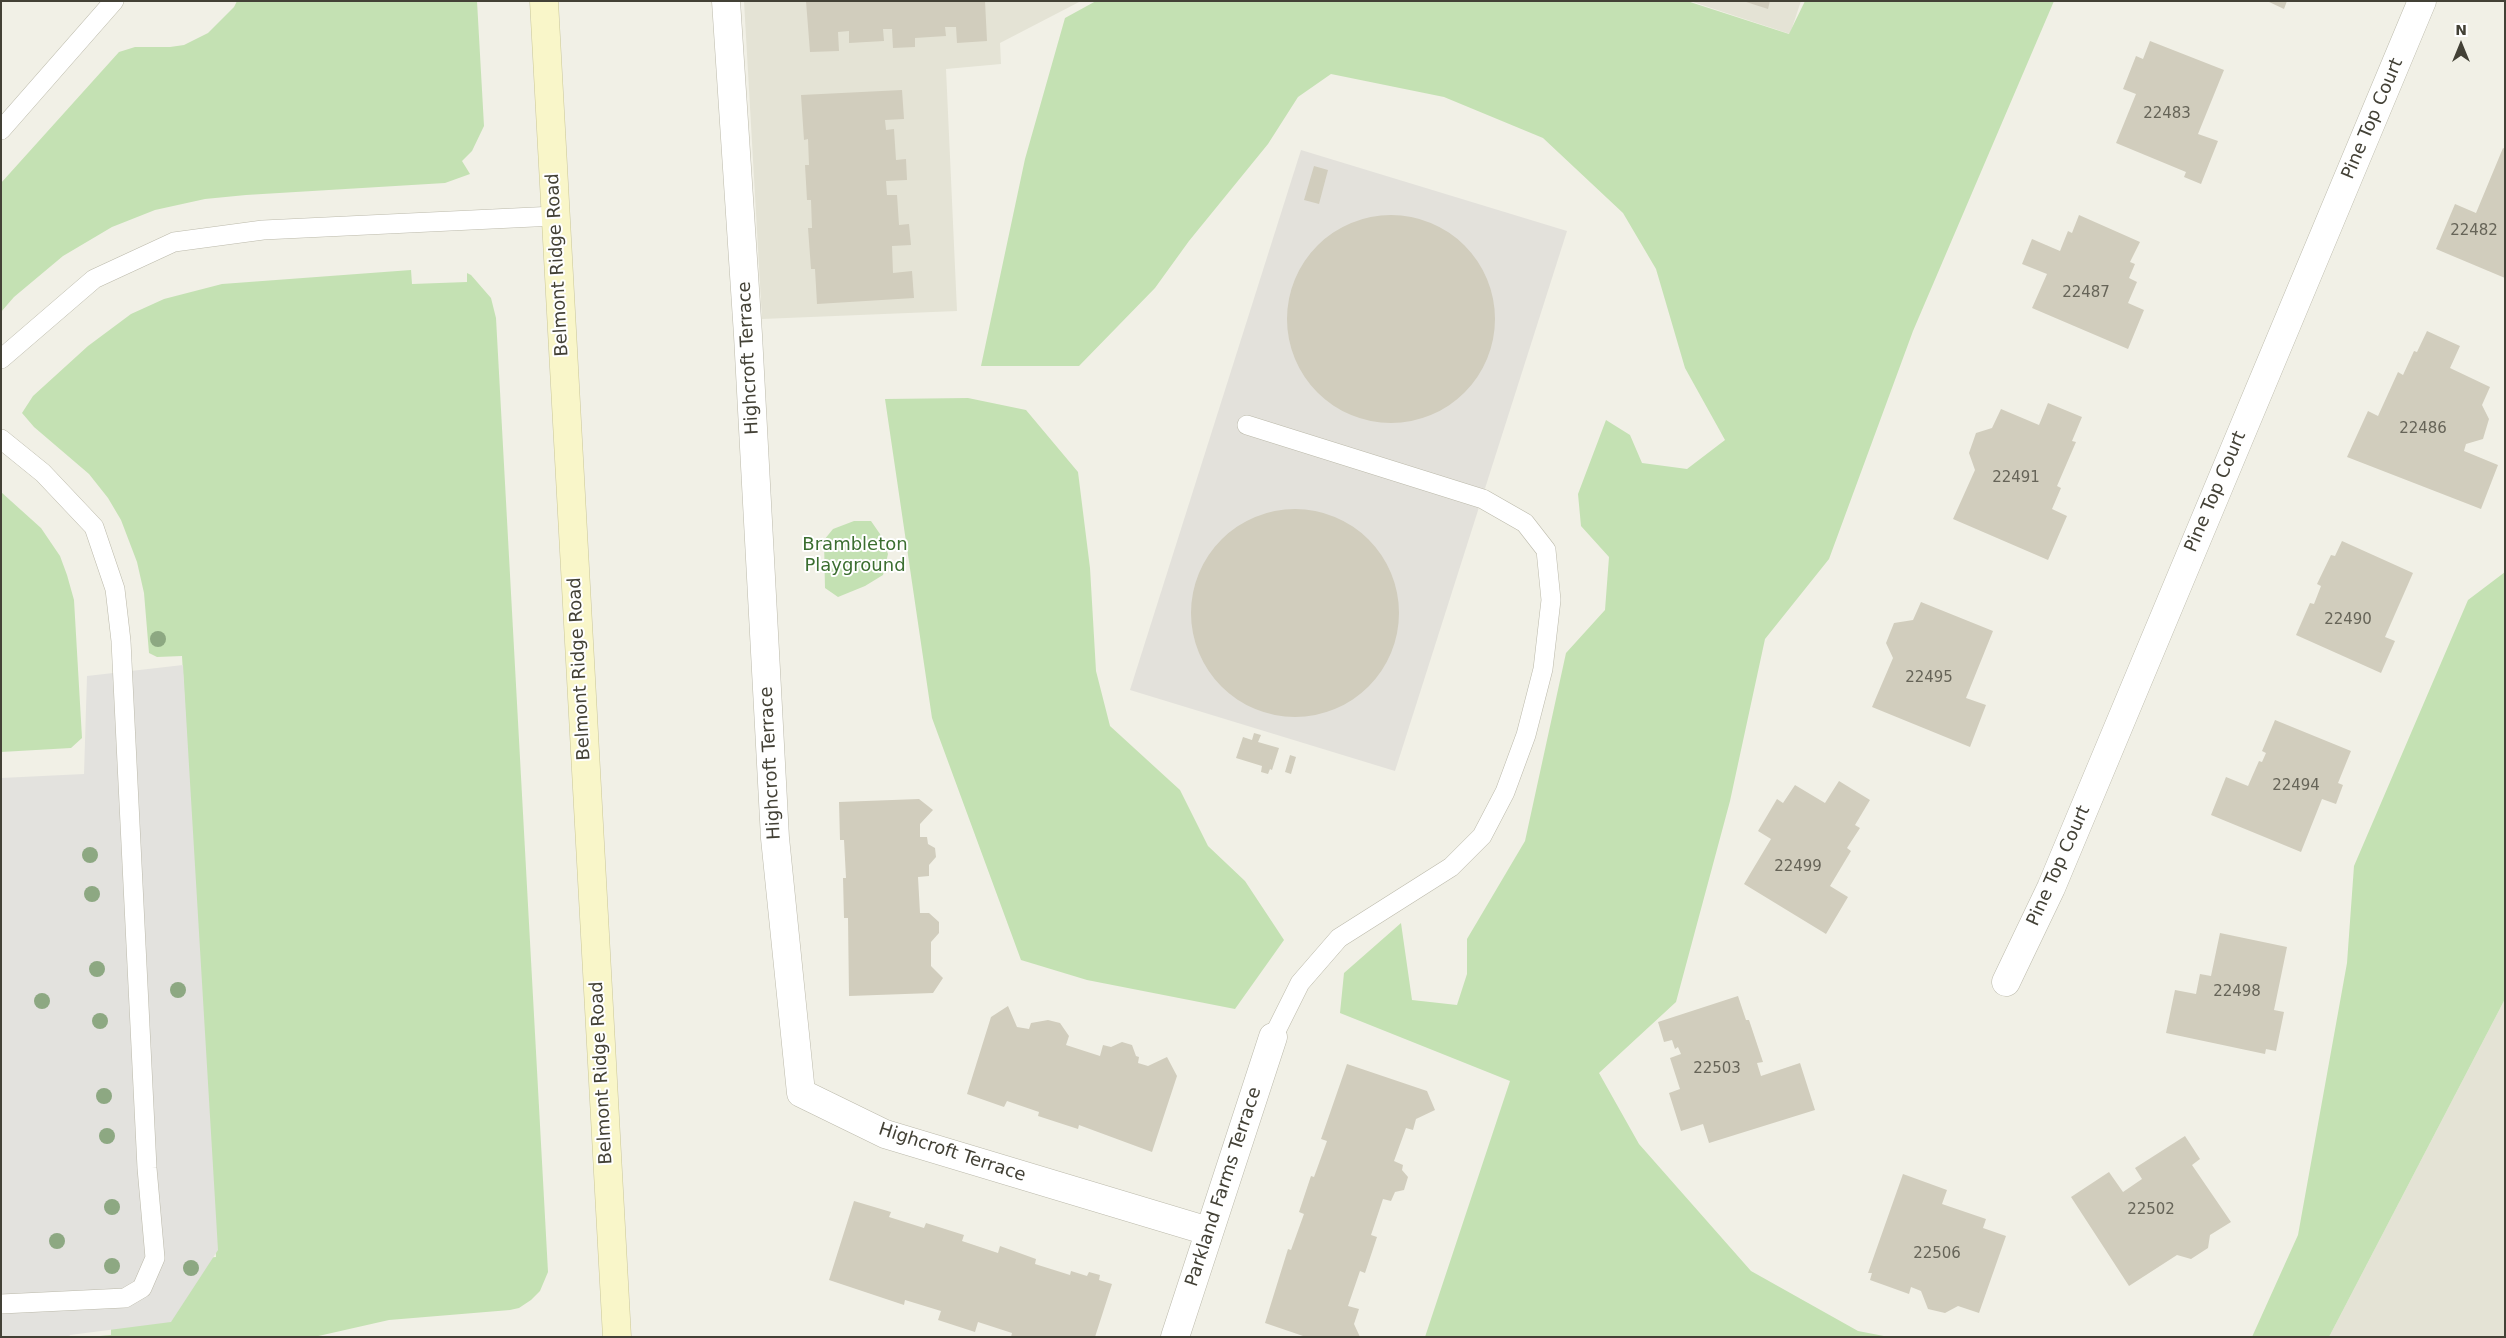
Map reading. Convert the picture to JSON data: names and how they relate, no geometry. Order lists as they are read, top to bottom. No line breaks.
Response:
{"streets":{"main road":["Belmont Ridge Road"],"street":["Pine Top Court","Highcroft Terrace","Parkland Farms Terrace"]},"crossings":[["Highcroft Terrace","Parkland Farms Terrace"]],"parks":["Brambleton Playground"],"house_numbers":["22483","22482","22487","22486","22491","22490","22495","22494","22499","22498","22503","22502","22506"],"north":"top"}
